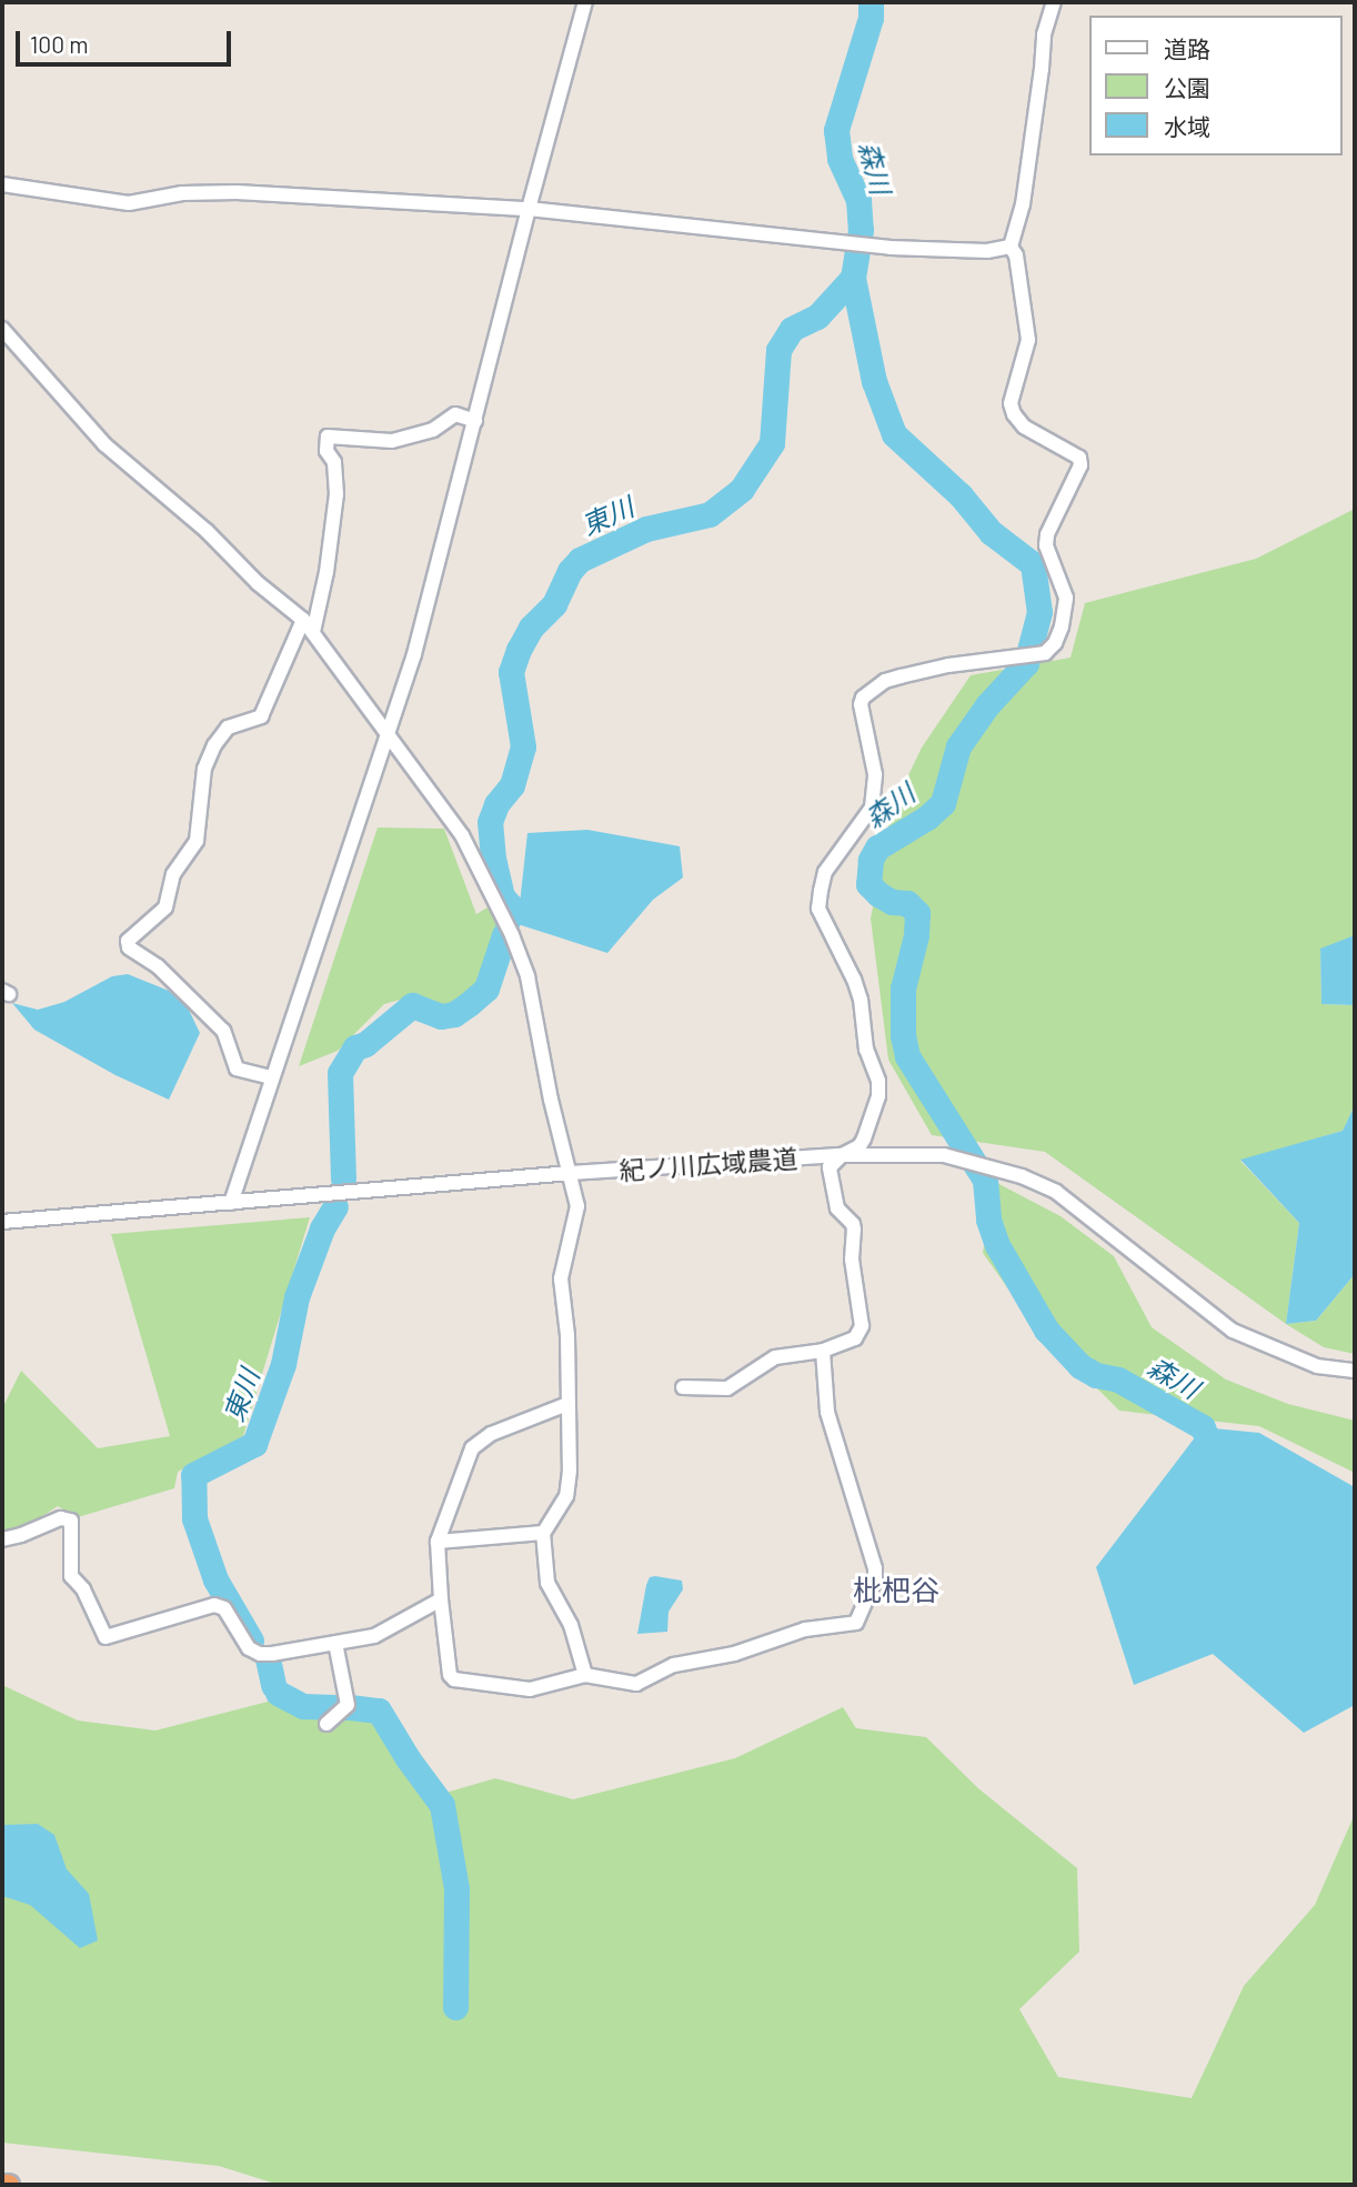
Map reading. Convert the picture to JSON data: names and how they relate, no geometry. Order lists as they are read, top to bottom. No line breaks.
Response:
{"streets":{"street":["紀ノ川広域農道"]},"districts":["枇杷谷"],"water":["森川","東川"],"legend":["道路","公園","水域"],"scale_bar":"100 m"}
